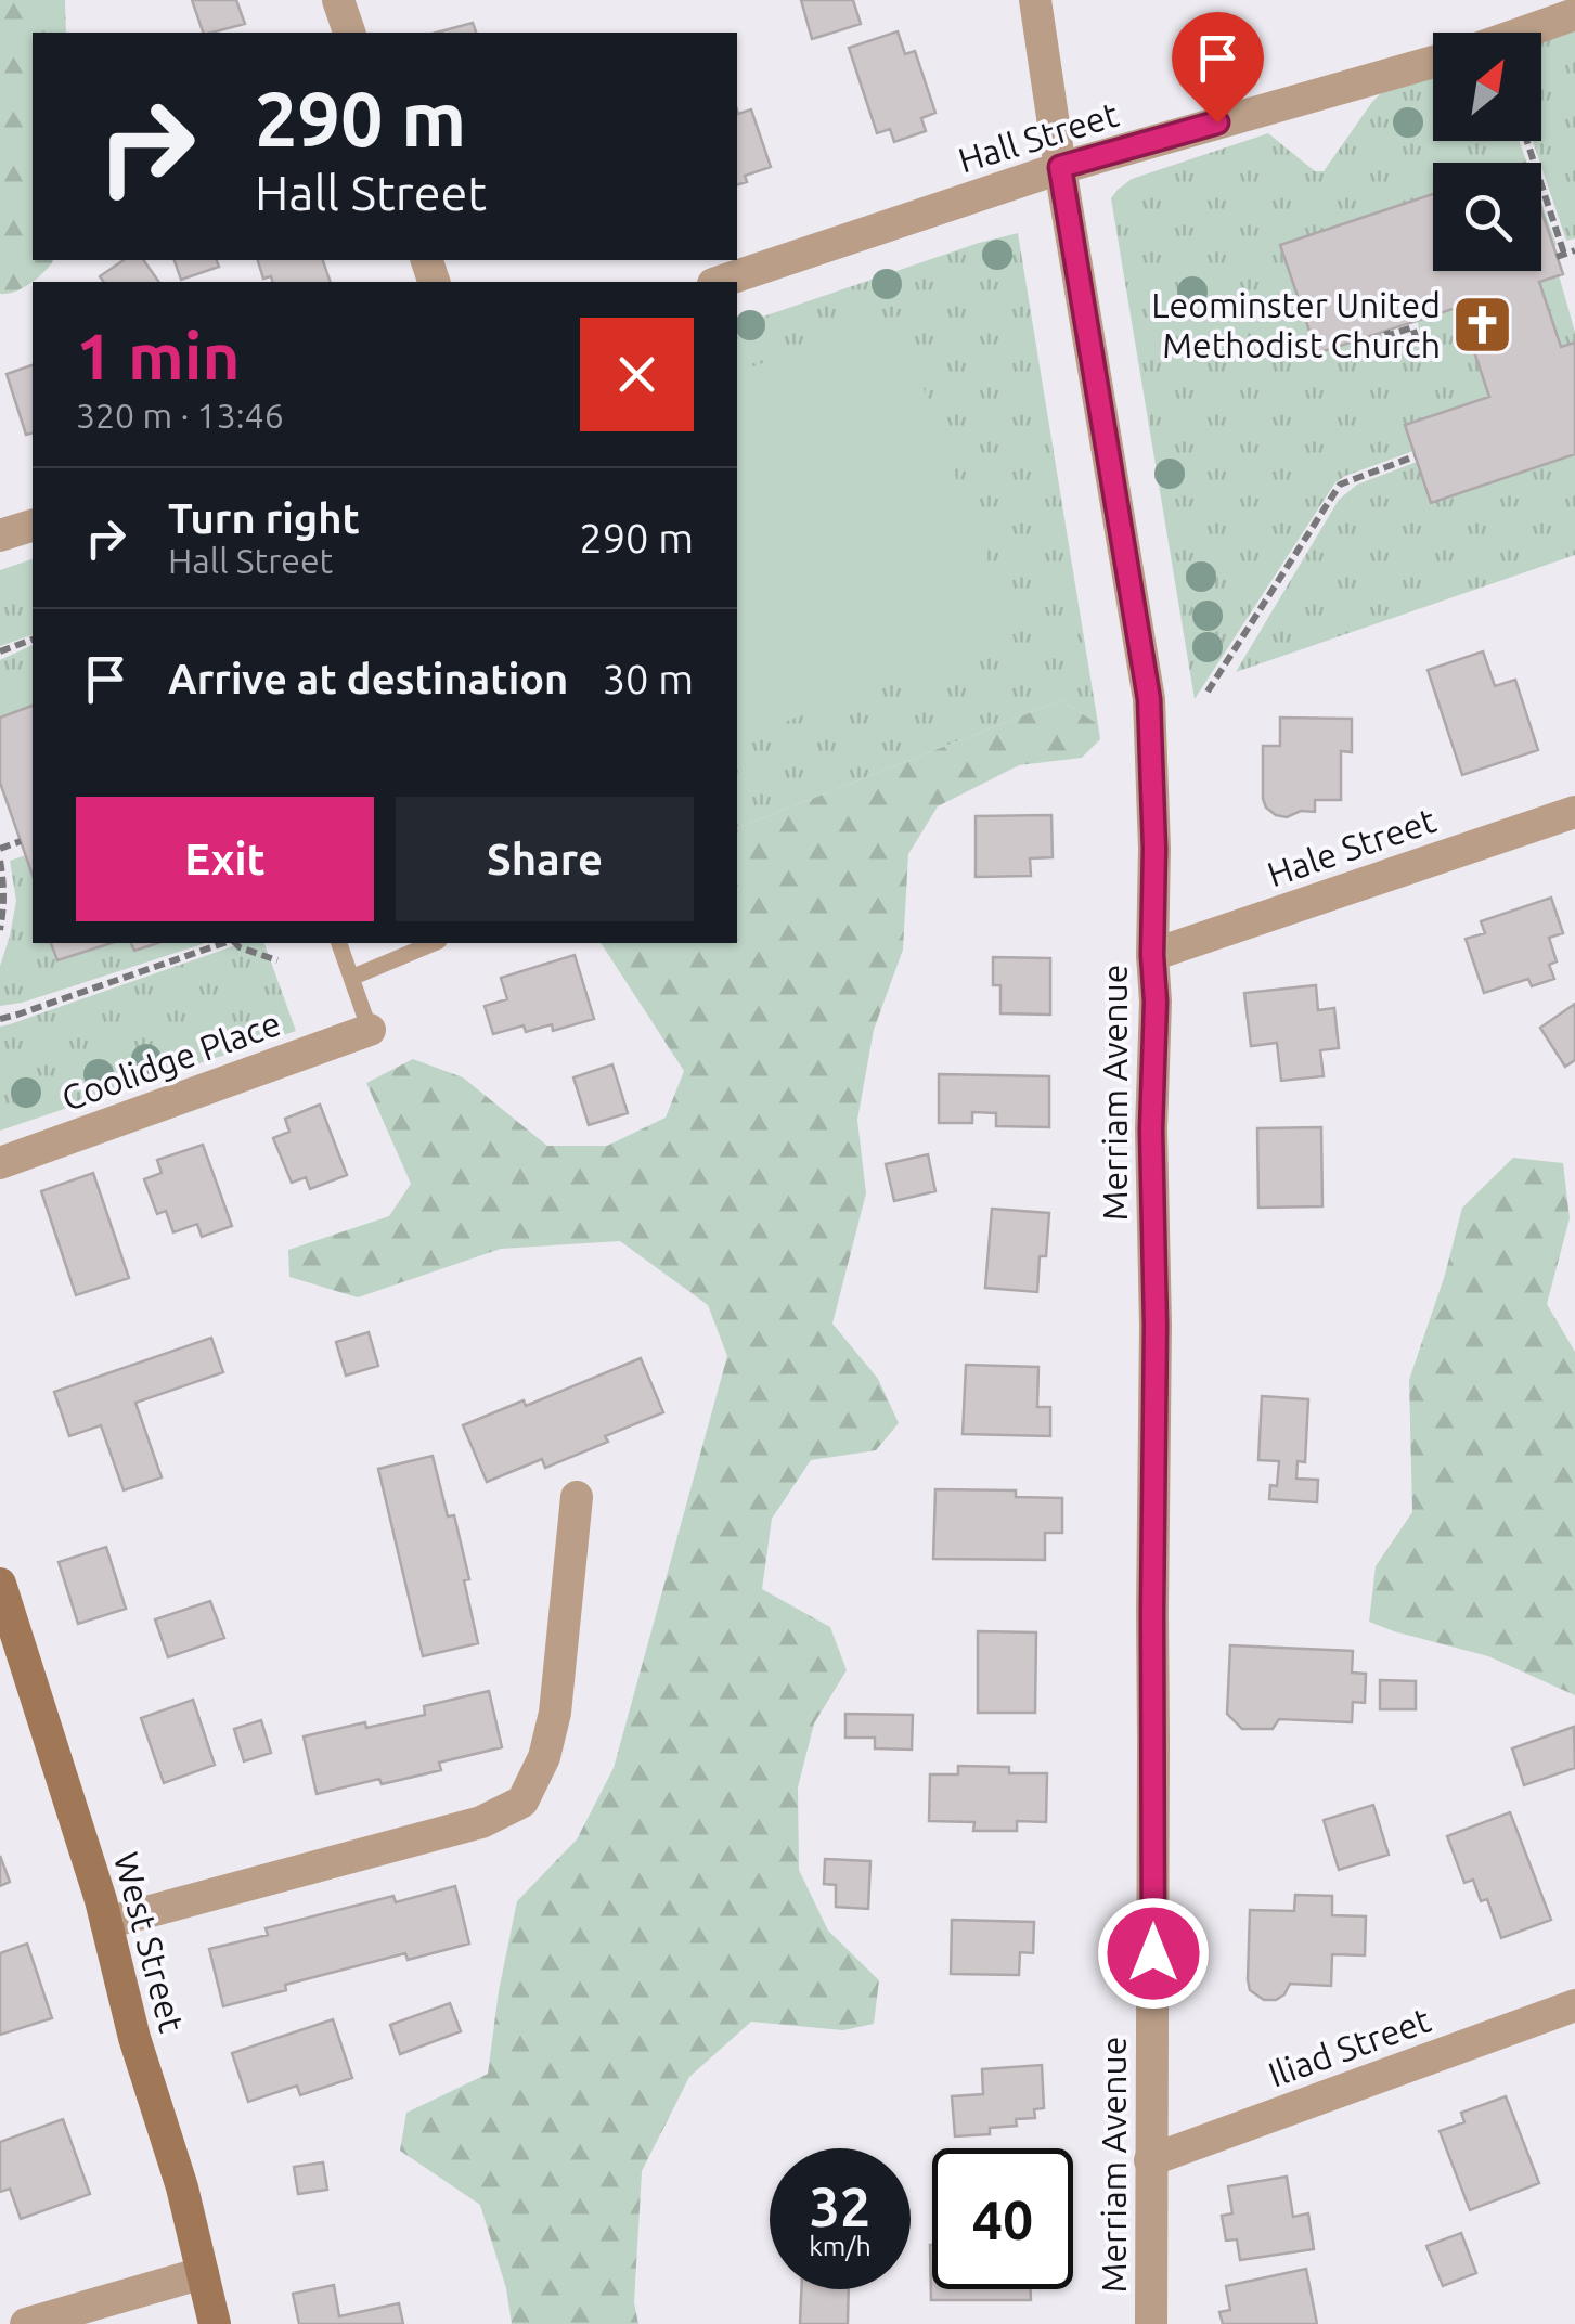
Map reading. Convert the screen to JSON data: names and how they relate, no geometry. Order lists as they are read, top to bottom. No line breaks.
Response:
{"streets":{"main road":["West Street"],"street":["Hall Street","Hale Street","Coolidge Place","Merriam Avenue","Iliad Street"]},"crossings":[["Hall Street","Merriam Avenue"],["Hale Street","Merriam Avenue"],["Merriam Avenue","Iliad Street"]],"places":{"church":["Leominster United Methodist Church"]},"north":"top right","page":{"turn":["290 m","Hall Street"],"heading":["1 min","320 m · 13:46"],"list":[{"name":"Turn right","note":"Hall Street","value":"290 m"},{"name":"Arrive at destination","value":"30 m"}],"buttons":["Exit","Share"],"speed":"32 km/h","limit":"40"}}
